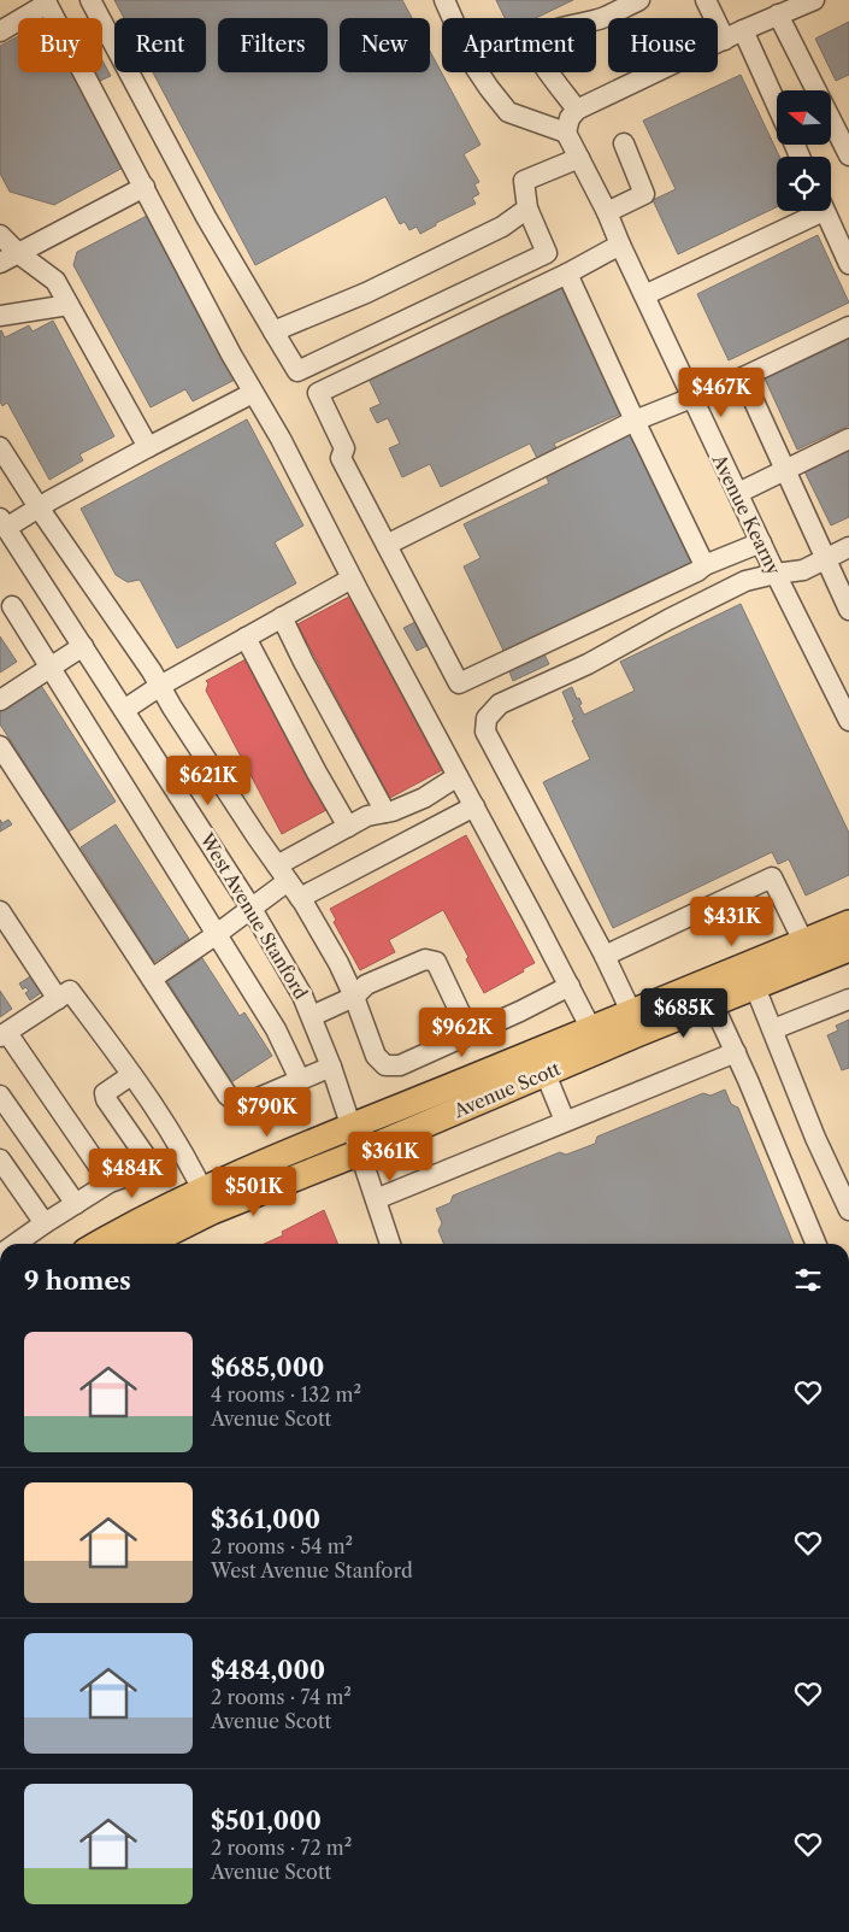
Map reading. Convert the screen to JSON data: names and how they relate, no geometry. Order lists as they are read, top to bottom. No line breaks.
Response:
{"streets":{"main road":["Avenue Scott"],"street":["Avenue Kearny","West Avenue Stanford"]},"crossings":[["West Avenue Stanford","Avenue Scott"]],"north":"left","page":{"chip":["Buy","Rent","Filters","New","Apartment","House"],"price":["$467K","$621K","$431K","$685K","$962K","$790K","$361K","$484K","$501K"],"heading":"9 homes","list":[{"name":"$685,000","note":"4 rooms · 132 m² · Avenue Scott"},{"name":"$361,000","note":"2 rooms · 54 m² · West Avenue Stanford"},{"name":"$484,000","note":"2 rooms · 74 m² · Avenue Scott"},{"name":"$501,000","note":"2 rooms · 72 m² · Avenue Scott"}]}}
